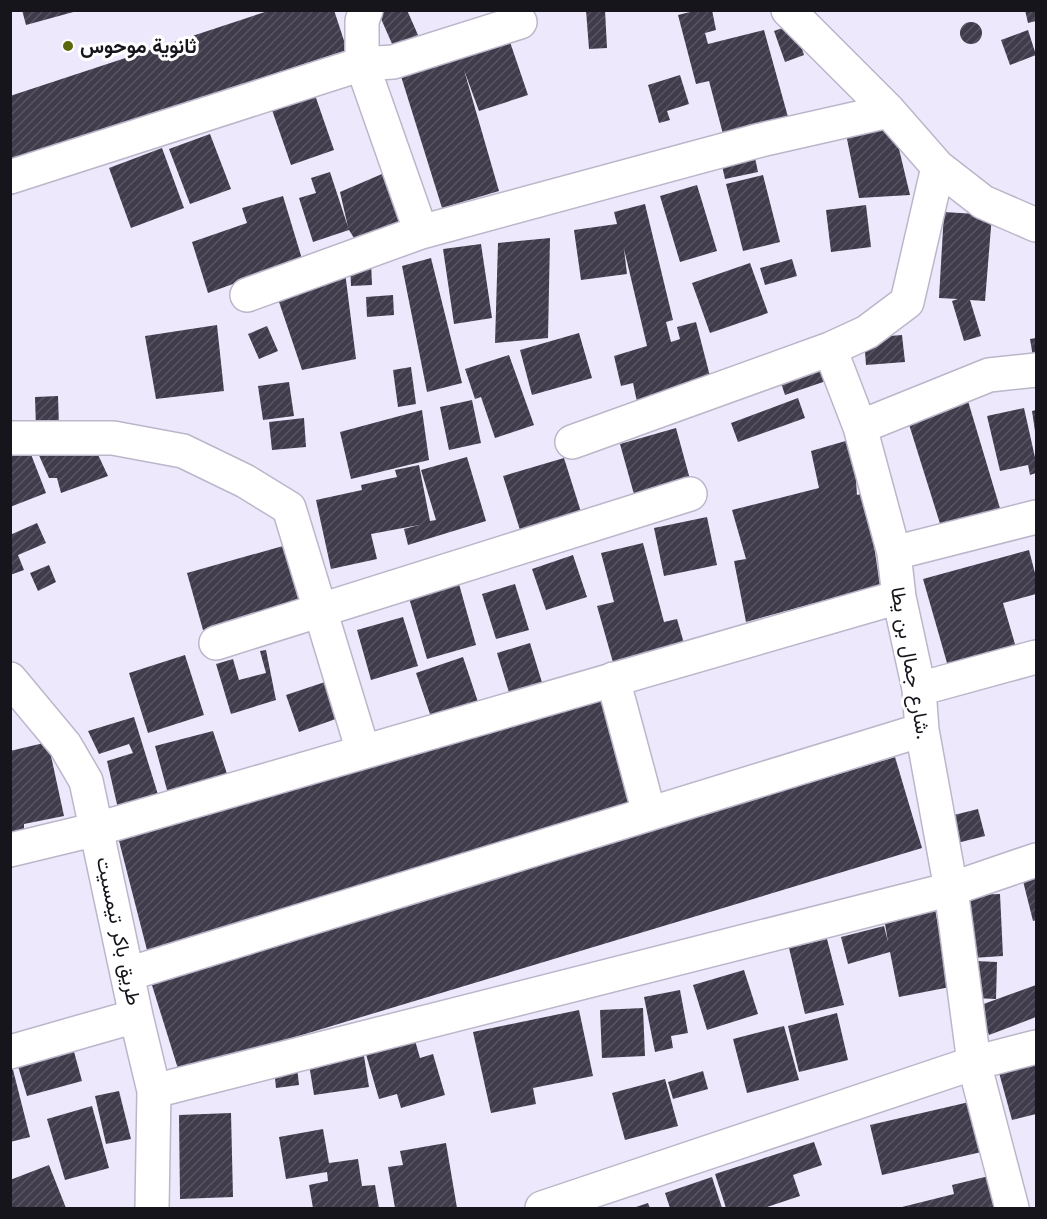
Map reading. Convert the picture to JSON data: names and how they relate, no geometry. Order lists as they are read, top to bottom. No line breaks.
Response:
{"streets":{"street":["شارع جمال بن يطا.","طريق باكر تيمسيت"]},"places":["ثانوية موحوس"]}
